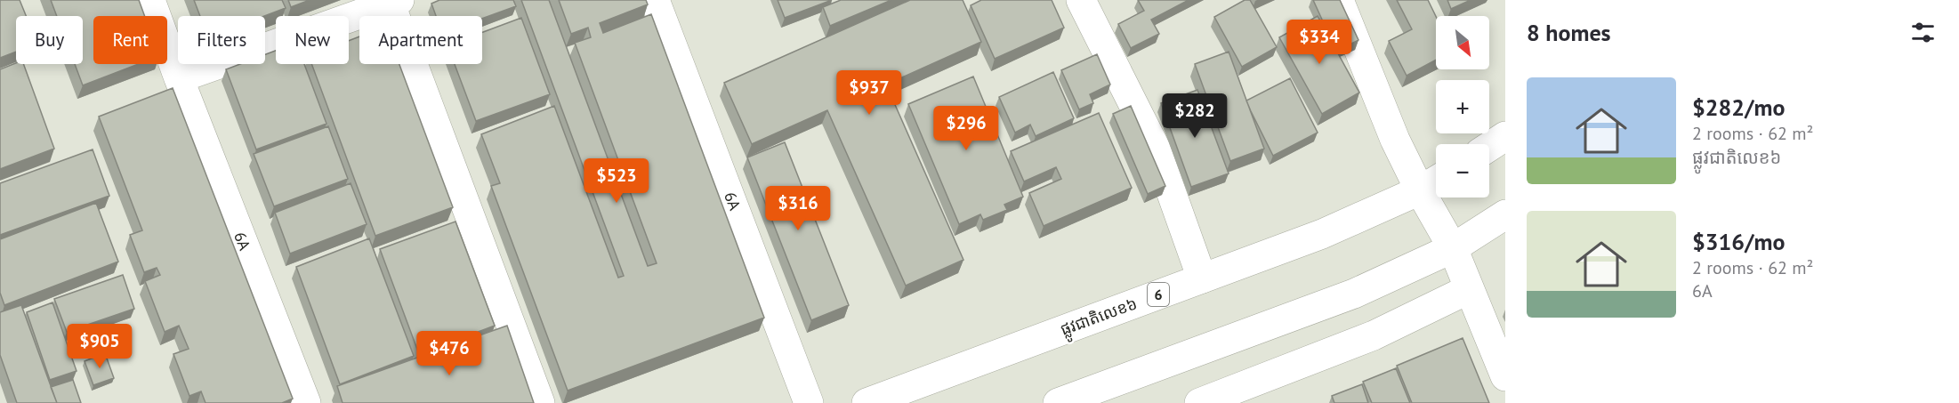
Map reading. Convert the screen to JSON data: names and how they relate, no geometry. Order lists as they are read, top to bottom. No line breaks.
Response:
{"streets":{"street":["6A","6","ផ្លូវជាតិលេខ៦"]},"north":"bottom right","page":{"heading":"8 homes","map_buttons":["+","−"],"chip":["Buy","Rent","Filters","New","Apartment"],"price":["$334","$937","$282","$296","$523","$316","$905","$476"],"list":[{"name":"$282/mo","note":"2 rooms · 62 m² · ផ្លូវជាតិលេខ៦"},{"name":"$316/mo","note":"2 rooms · 62 m² · 6A"}]}}
